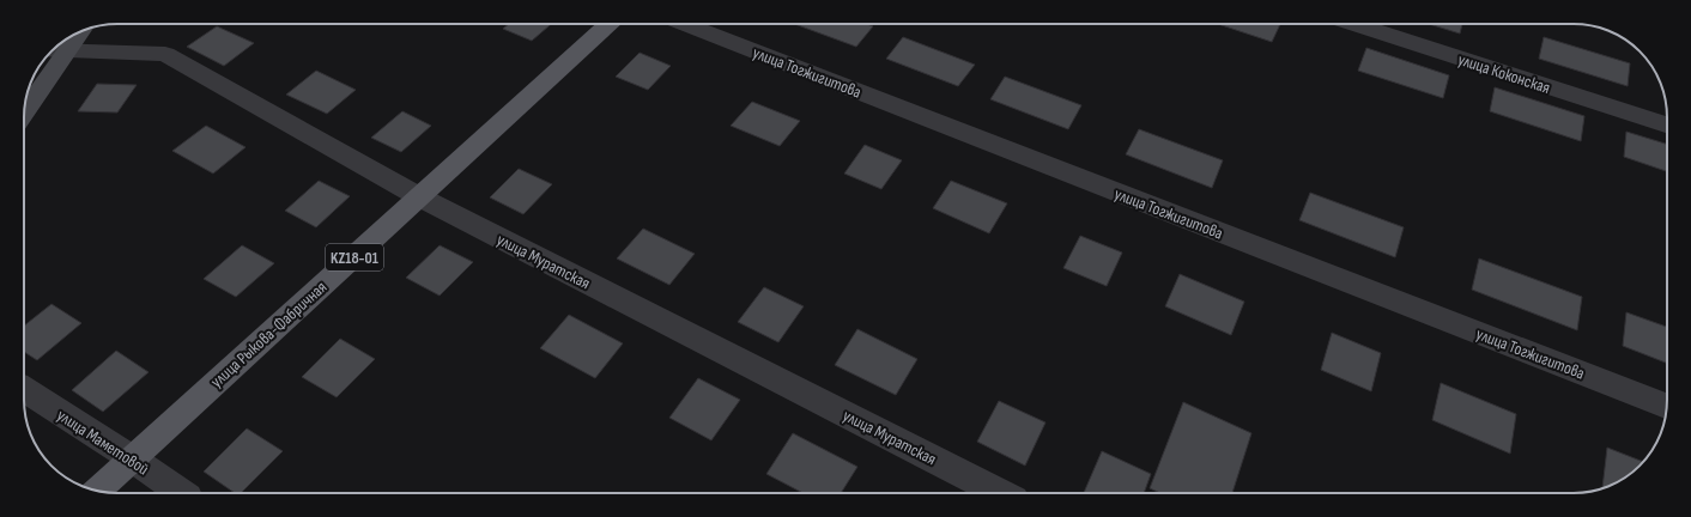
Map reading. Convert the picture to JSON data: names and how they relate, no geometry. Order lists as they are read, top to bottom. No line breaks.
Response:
{"streets":{"main road":["KZ18-01","улица Рыкова-Фабричная"],"street":["улица Тогжигитова","улица Коконская","улица Муратская","улица Маметовой"]},"crossings":[["улица Муратская","улица Рыкова-Фабричная"],["улица Рыкова-Фабричная","улица Маметовой"]]}
